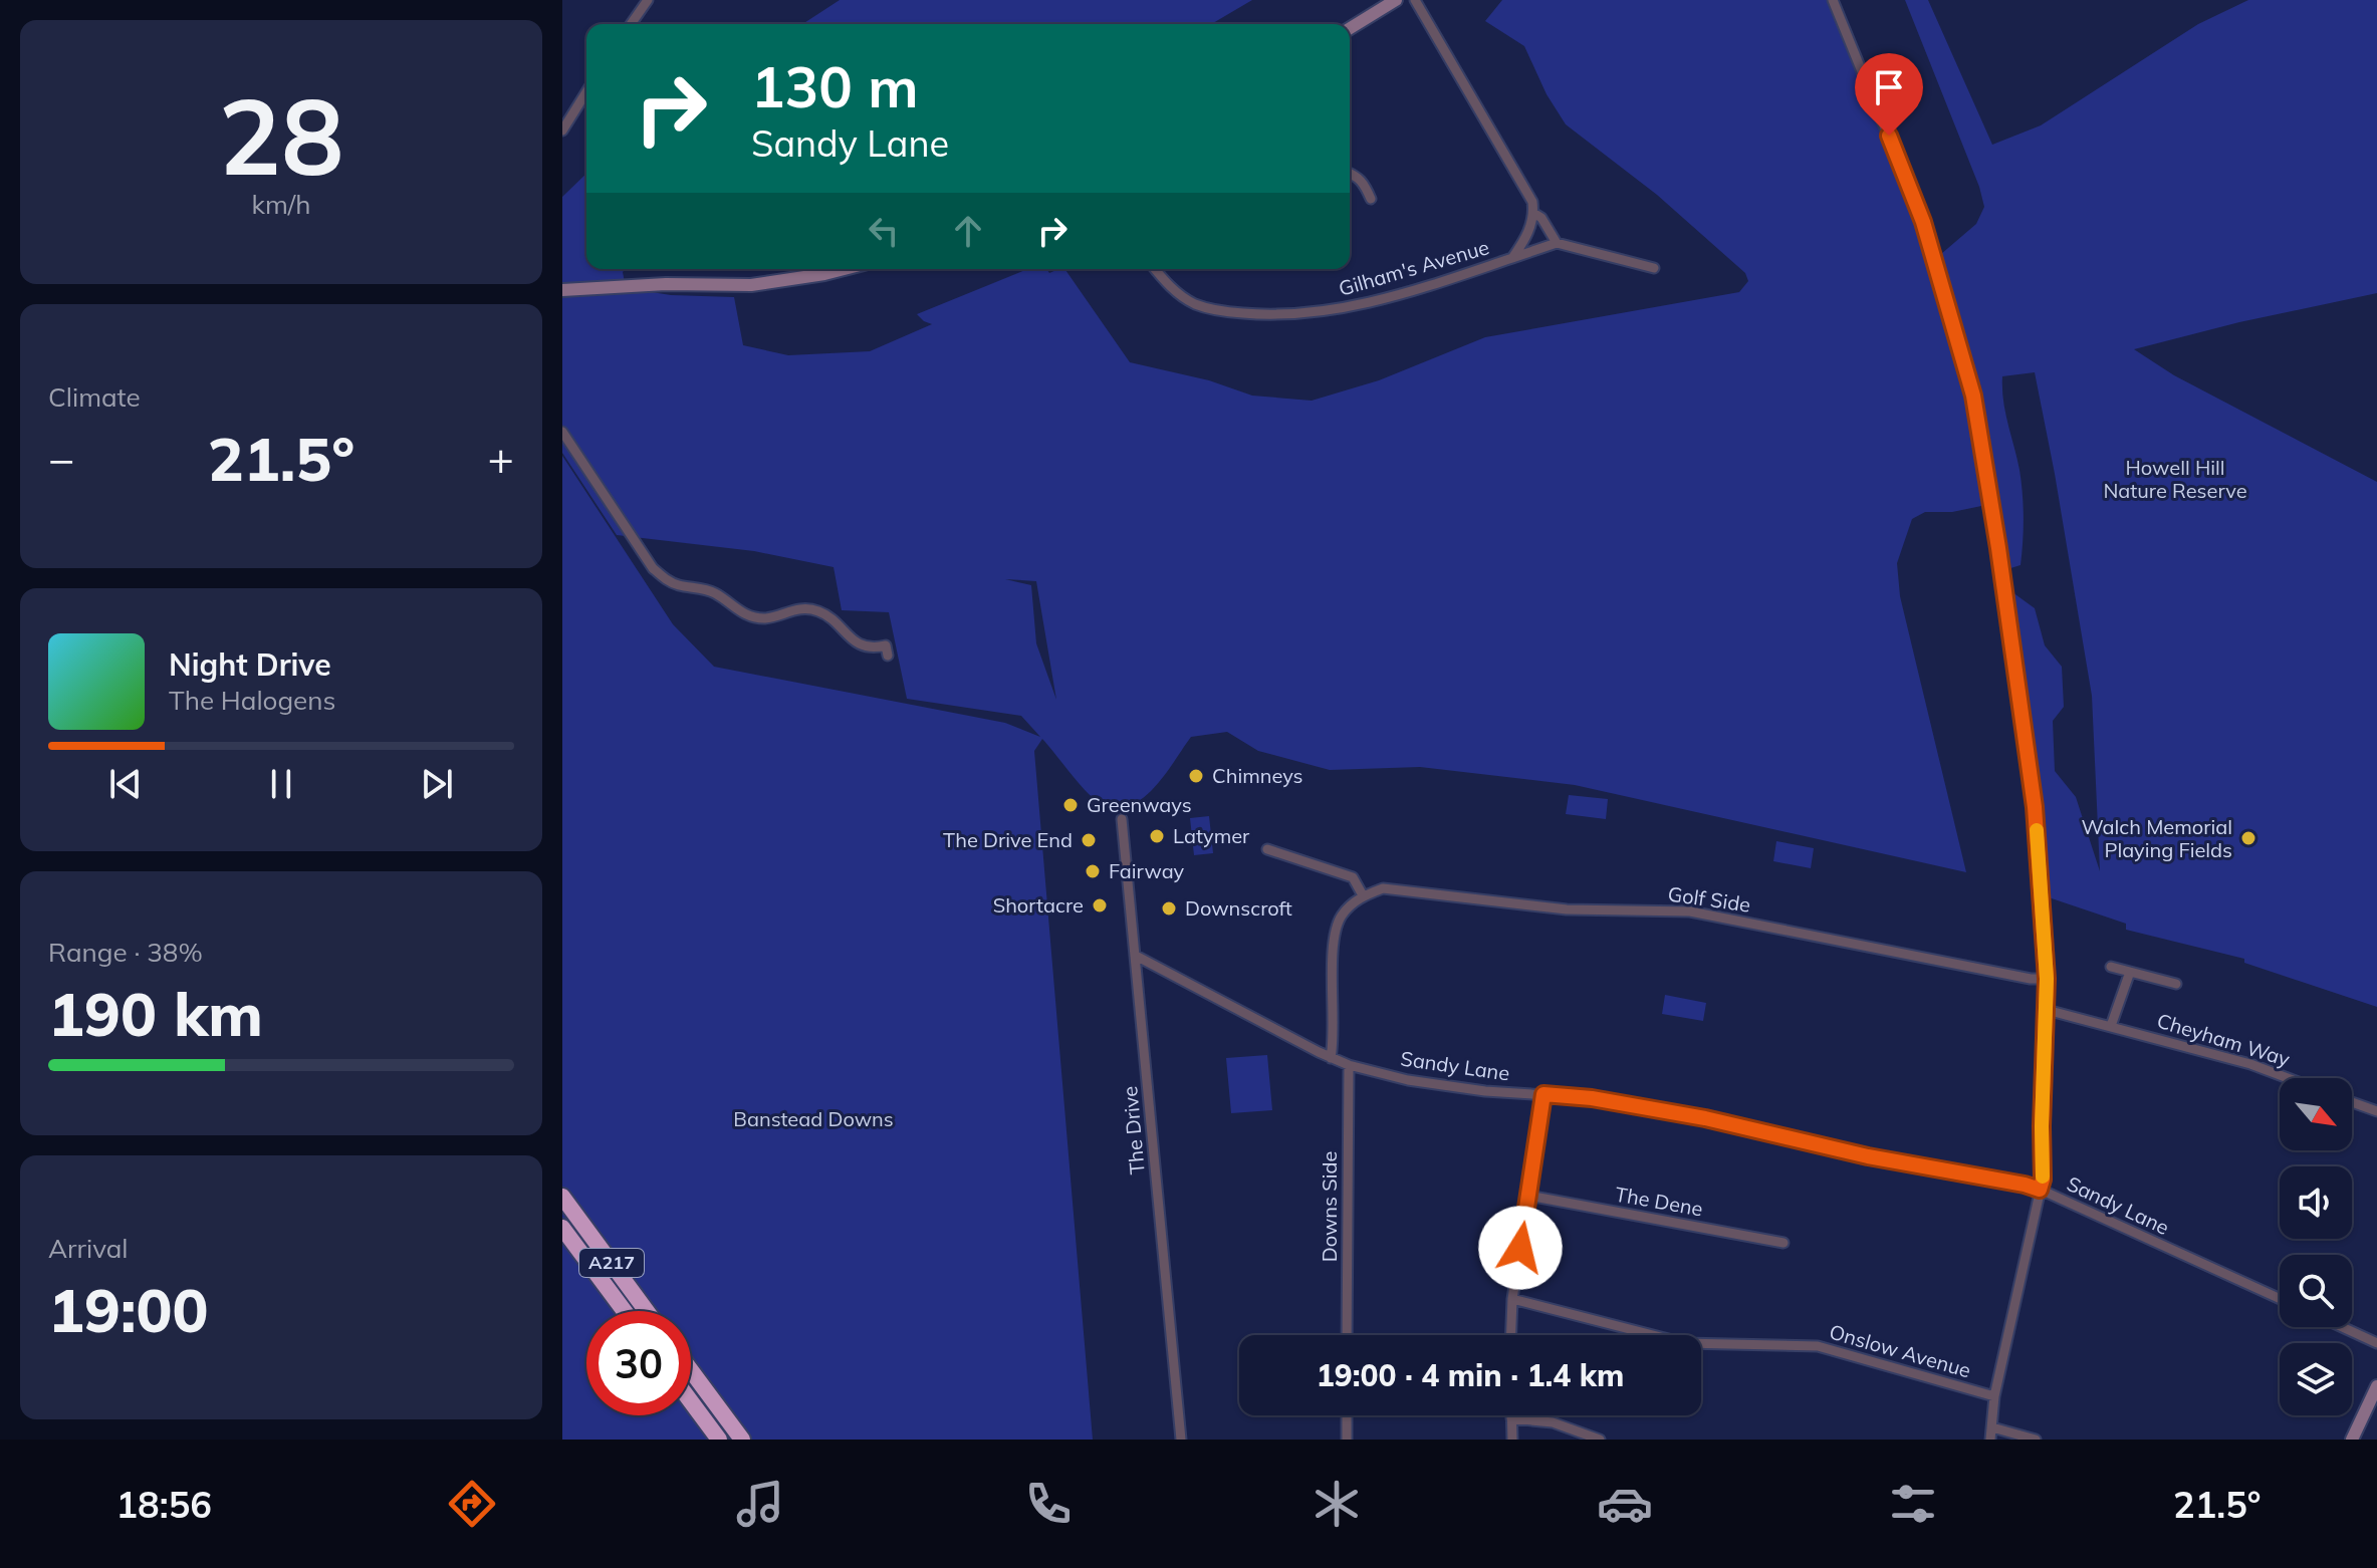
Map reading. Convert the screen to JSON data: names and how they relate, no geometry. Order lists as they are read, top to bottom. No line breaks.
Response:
{"streets":{"highway":["A217"],"street":["Gilham's Avenue","Golf Side","Cheyham Way","Sandy Lane","The Drive","The Dene","Downs Side","Onslow Avenue"]},"crossings":[["Sandy Lane","The Drive"],["Sandy Lane","Downs Side"]],"parks":["Howell Hill Nature Reserve","Banstead Downs"],"places":["Chimneys","Greenways","Latymer","Walch Memorial Playing Fields","The Drive End","Fairway","Shortacre","Downscroft"],"north":"bottom right","page":{"tile":[["28","km/h"],"Climate",["Range · 38%","190 km"],["Arrival","19:00"]],"turn":["130 m","Sandy Lane"],"heat":["−","21.5°","+"],"song":["Night Drive","The Halogens"],"limit":"30","trip":"19:00 · 4 min · 1.4 km","tabs":["18:56","21.5°"]}}
